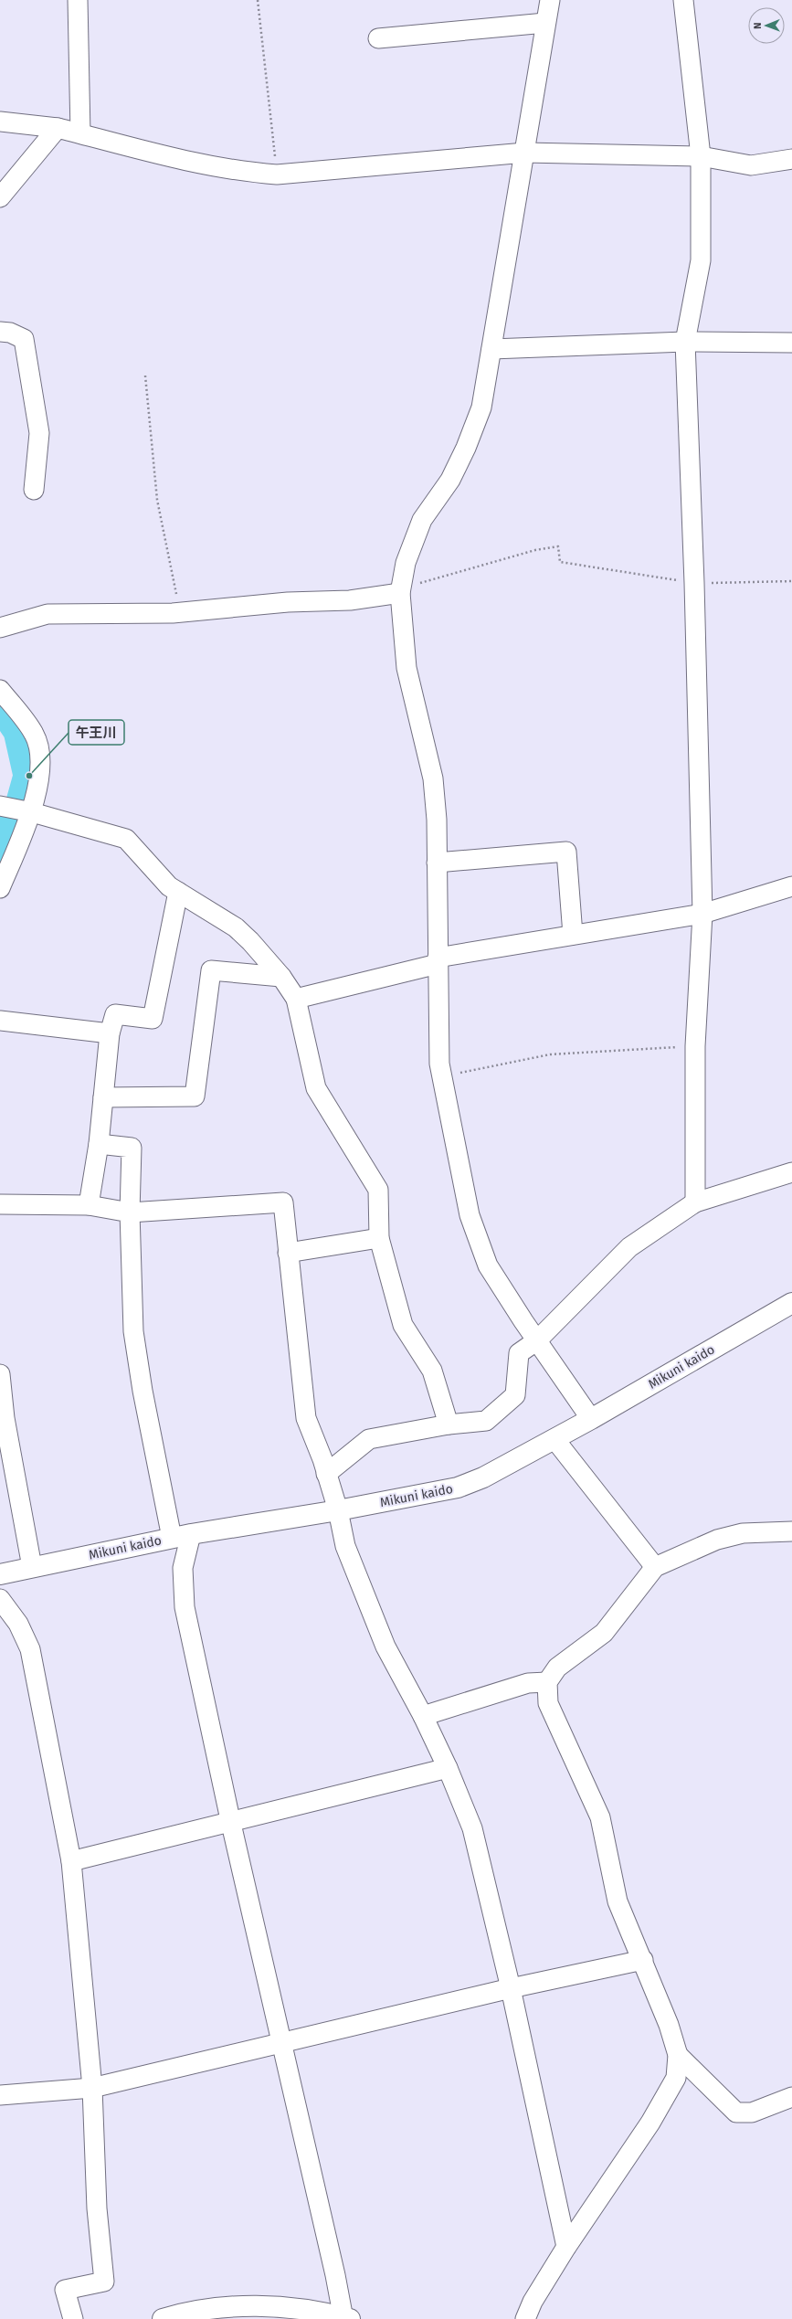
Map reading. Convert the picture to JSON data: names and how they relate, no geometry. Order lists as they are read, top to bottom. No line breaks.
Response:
{"streets":{"street":["Mikuni kaido"]},"places":["午王川"],"north":"left"}
